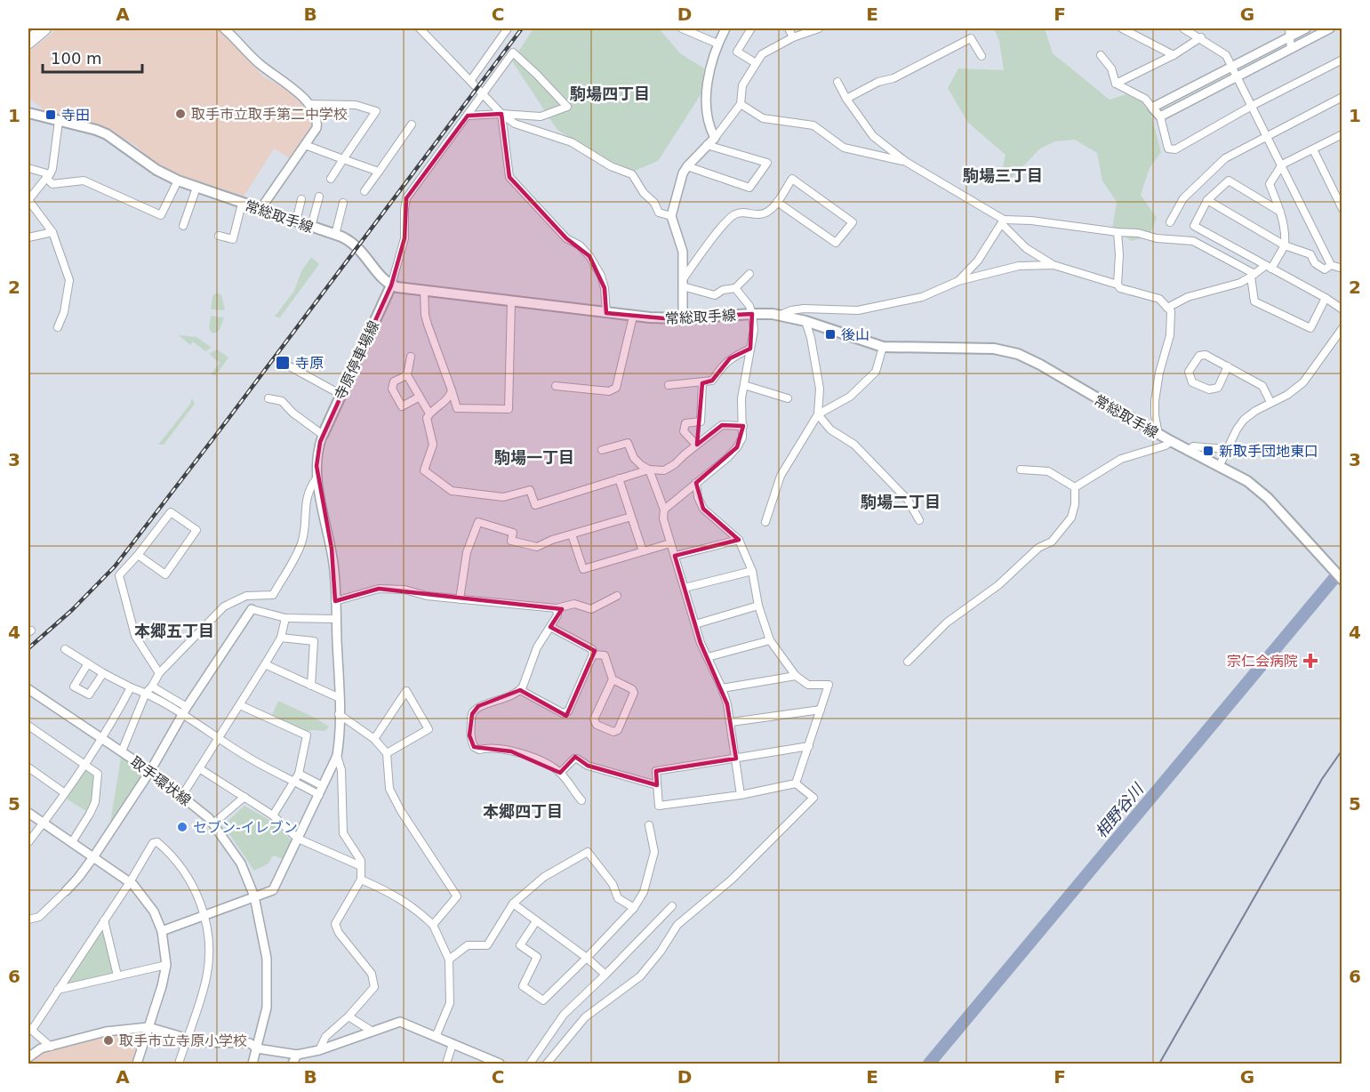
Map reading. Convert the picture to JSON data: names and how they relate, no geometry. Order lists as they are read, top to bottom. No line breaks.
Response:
{"streets":{"main road":["常総取手線","寺原停車場線"],"street":["取手環状線"]},"crossings":[["常総取手線","寺原停車場線"]],"districts":["駒場四丁目","駒場三丁目","駒場一丁目","駒場二丁目","本郷五丁目","本郷四丁目"],"water":["相野谷川"],"places":{"other":["取手市立取手第二中学校","セブン-イレブン","取手市立寺原小学校"],"transit":["寺田","後山","寺原","新取手団地東口"],"health":["宗仁会病院"]},"scale_bar":"100 m","grid":{"columns":["A","B","C","D","E","F","G"],"rows":["1","2","3","4","5","6"]}}
